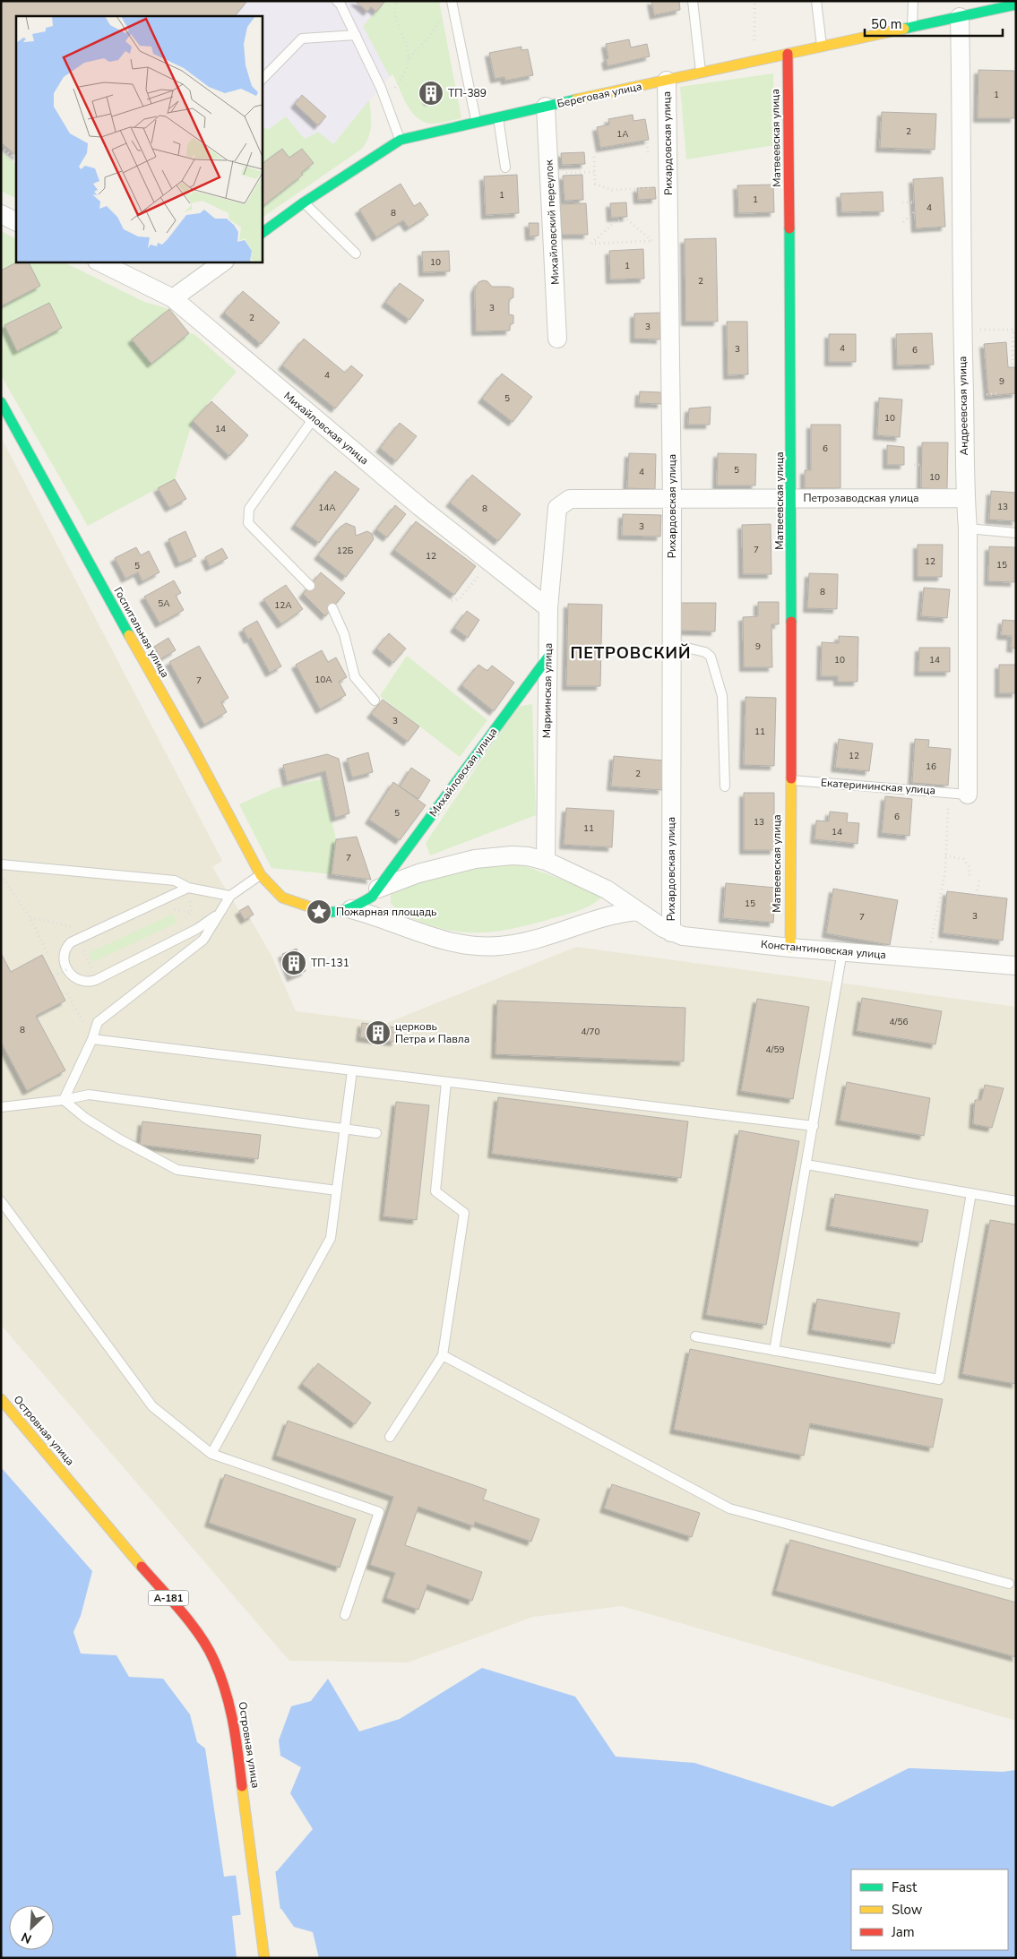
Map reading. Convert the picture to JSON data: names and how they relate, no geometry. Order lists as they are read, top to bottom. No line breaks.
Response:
{"streets":{"street":["Береговая улица","Матвеевская улица","Рихардовская улица","Михайловский переулок","Андреевская улица","Михайловская улица","Петрозаводская улица","Госпитальная улица","Мариинская улица","Константиновская улица","Островная улица","А-181"],"lane":["Екатерининская улица"]},"crossings":[["Береговая улица","Матвеевская улица"],["Береговая улица","Рихардовская улица"],["Береговая улица","Михайловский переулок"],["Береговая улица","Андреевская улица"],["Матвеевская улица","Петрозаводская улица"],["Матвеевская улица","Екатерининская улица"],["Матвеевская улица","Константиновская улица"],["Рихардовская улица","Петрозаводская улица"],["Рихардовская улица","Константиновская улица"],["Андреевская улица","Петрозаводская улица"],["Андреевская улица","Екатерининская улица"],["Михайловская улица","Мариинская улица"],["Михайловская улица","Константиновская улица"],["Петрозаводская улица","Мариинская улица"],["Мариинская улица","Константиновская улица"]],"districts":["ПЕТРОВСКИЙ"],"places":{"building":["ТП-389","ТП-131","церковь Петра и Павла"],"place":["Пожарная площадь"]},"house_numbers":["1","2","1А","1","1","4","8","10","1","2","3","2","3","4","3","6","4","9","5","10","14","6","5","4","10","13","14А","8","3","7","12Б","12","12","15","5","8","5А","12А","9","10","14","10А","7","3","11","12","16","2","5","6","13","11","14","7","15","3","7","4/56","8","4/70","4/59"],"legend":["Fast","Slow","Jam"],"scale_bar":"50 m","north":"bottom left"}
